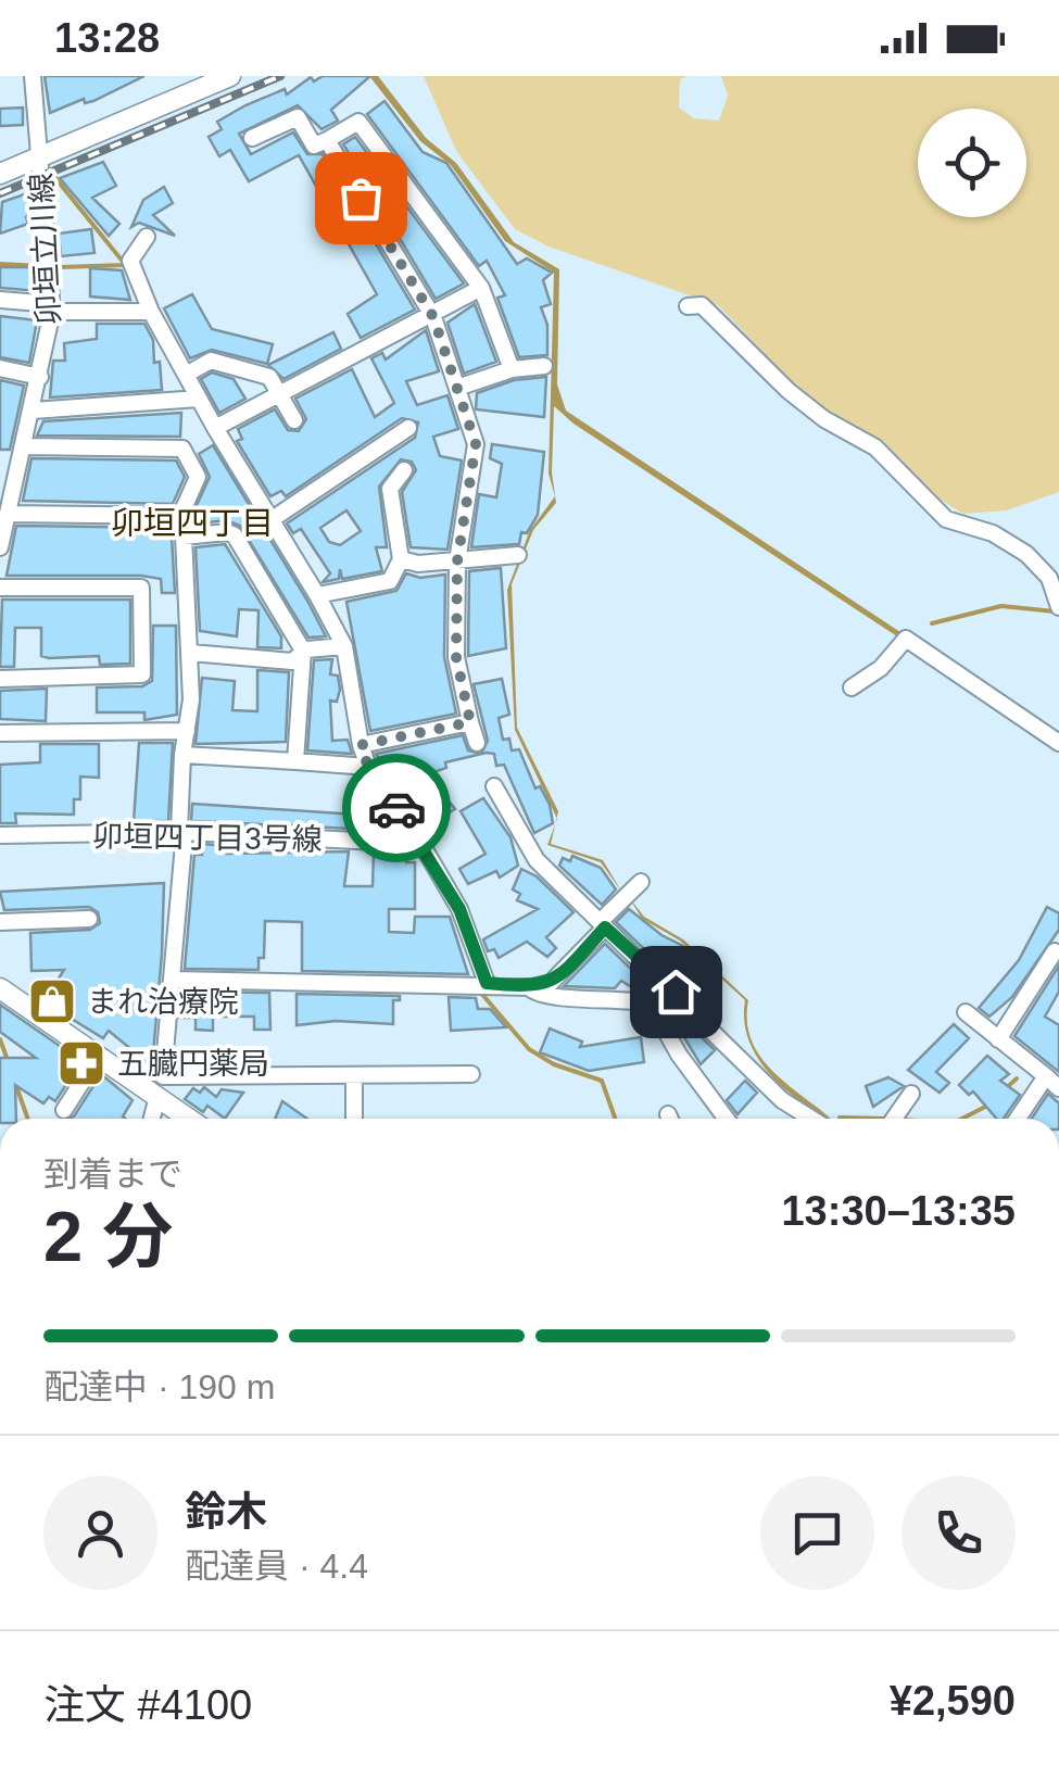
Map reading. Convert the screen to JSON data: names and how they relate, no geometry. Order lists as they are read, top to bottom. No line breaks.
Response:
{"streets":{"street":["卯垣立川線","卯垣四丁目3号線"]},"districts":["卯垣四丁目"],"places":{"shop":["まれ治療院"],"pharmacy":["五臓円薬局"]},"page":{"status":"13:28","heading":["2 分","到着まで","13:30–13:35"],"panel":["鈴木","配達員 · 4.4","注文 #4100","¥2,590"],"bar":"配達中 · 190 m"}}
